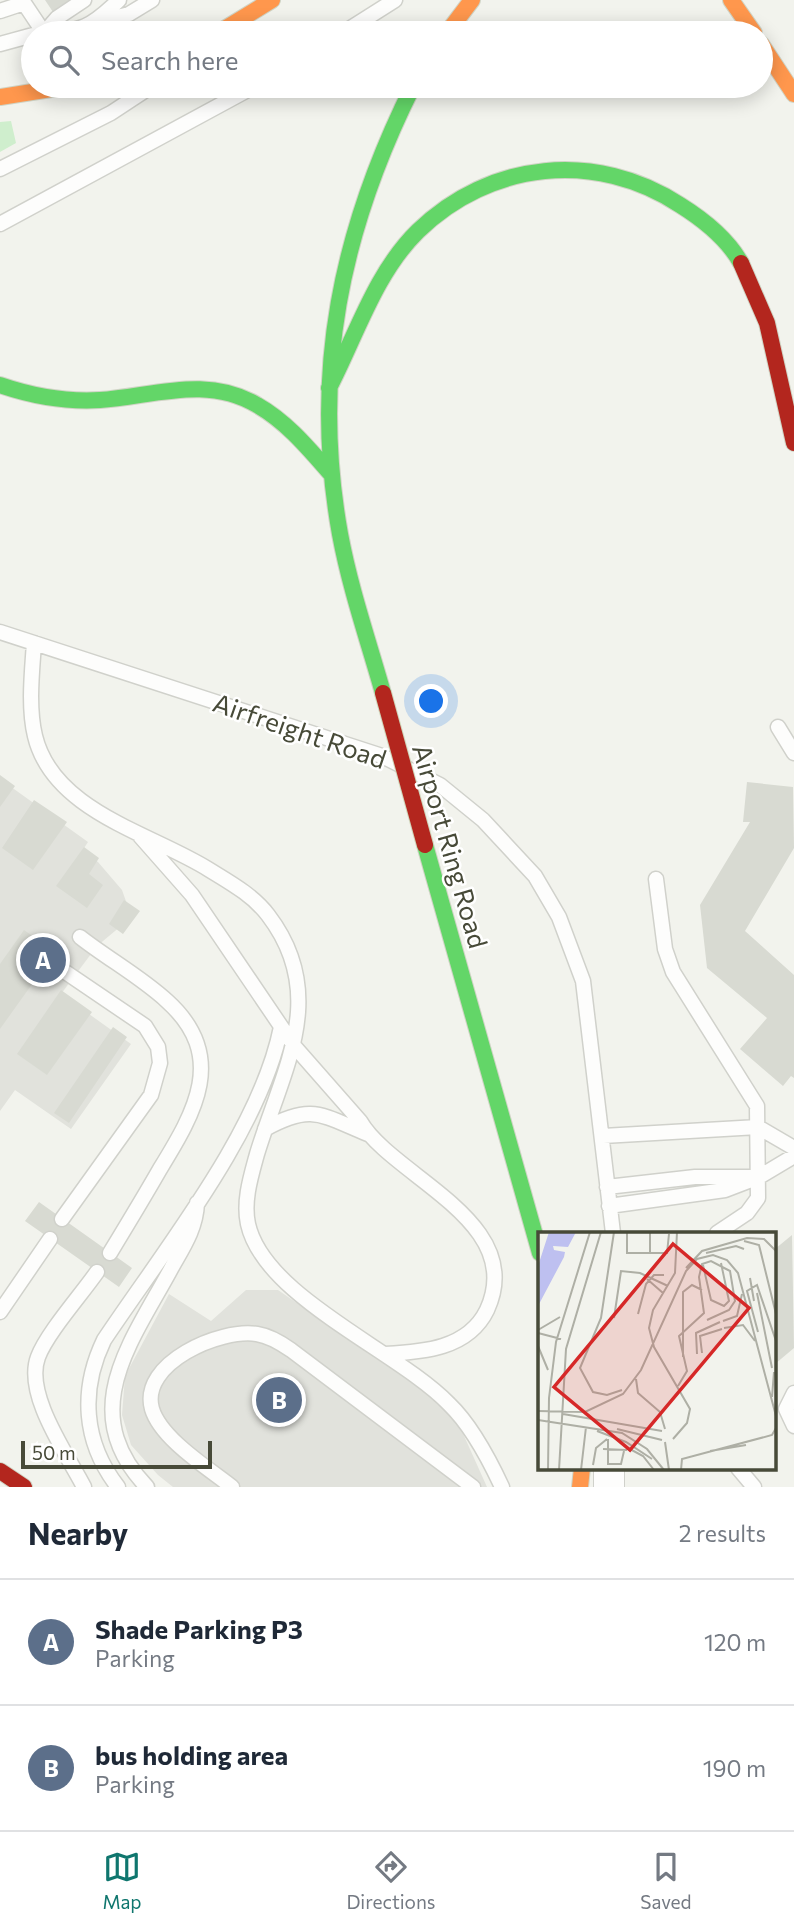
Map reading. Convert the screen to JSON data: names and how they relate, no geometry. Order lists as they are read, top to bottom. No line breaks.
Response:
{"streets":{"main road":["Airport Ring Road"],"lane":["Airfreight Road"]},"scale_bar":"50 m","page":{"search":"Search here","pins":["A","B"],"scale":"50 m","heading":["Nearby","2 results"],"list":[{"mark":"A","name":"Shade Parking P3","note":"Parking","value":"120 m"},{"mark":"B","name":"bus holding area","note":"Parking","value":"190 m"}],"nav":["Map","Directions","Saved"]}}
